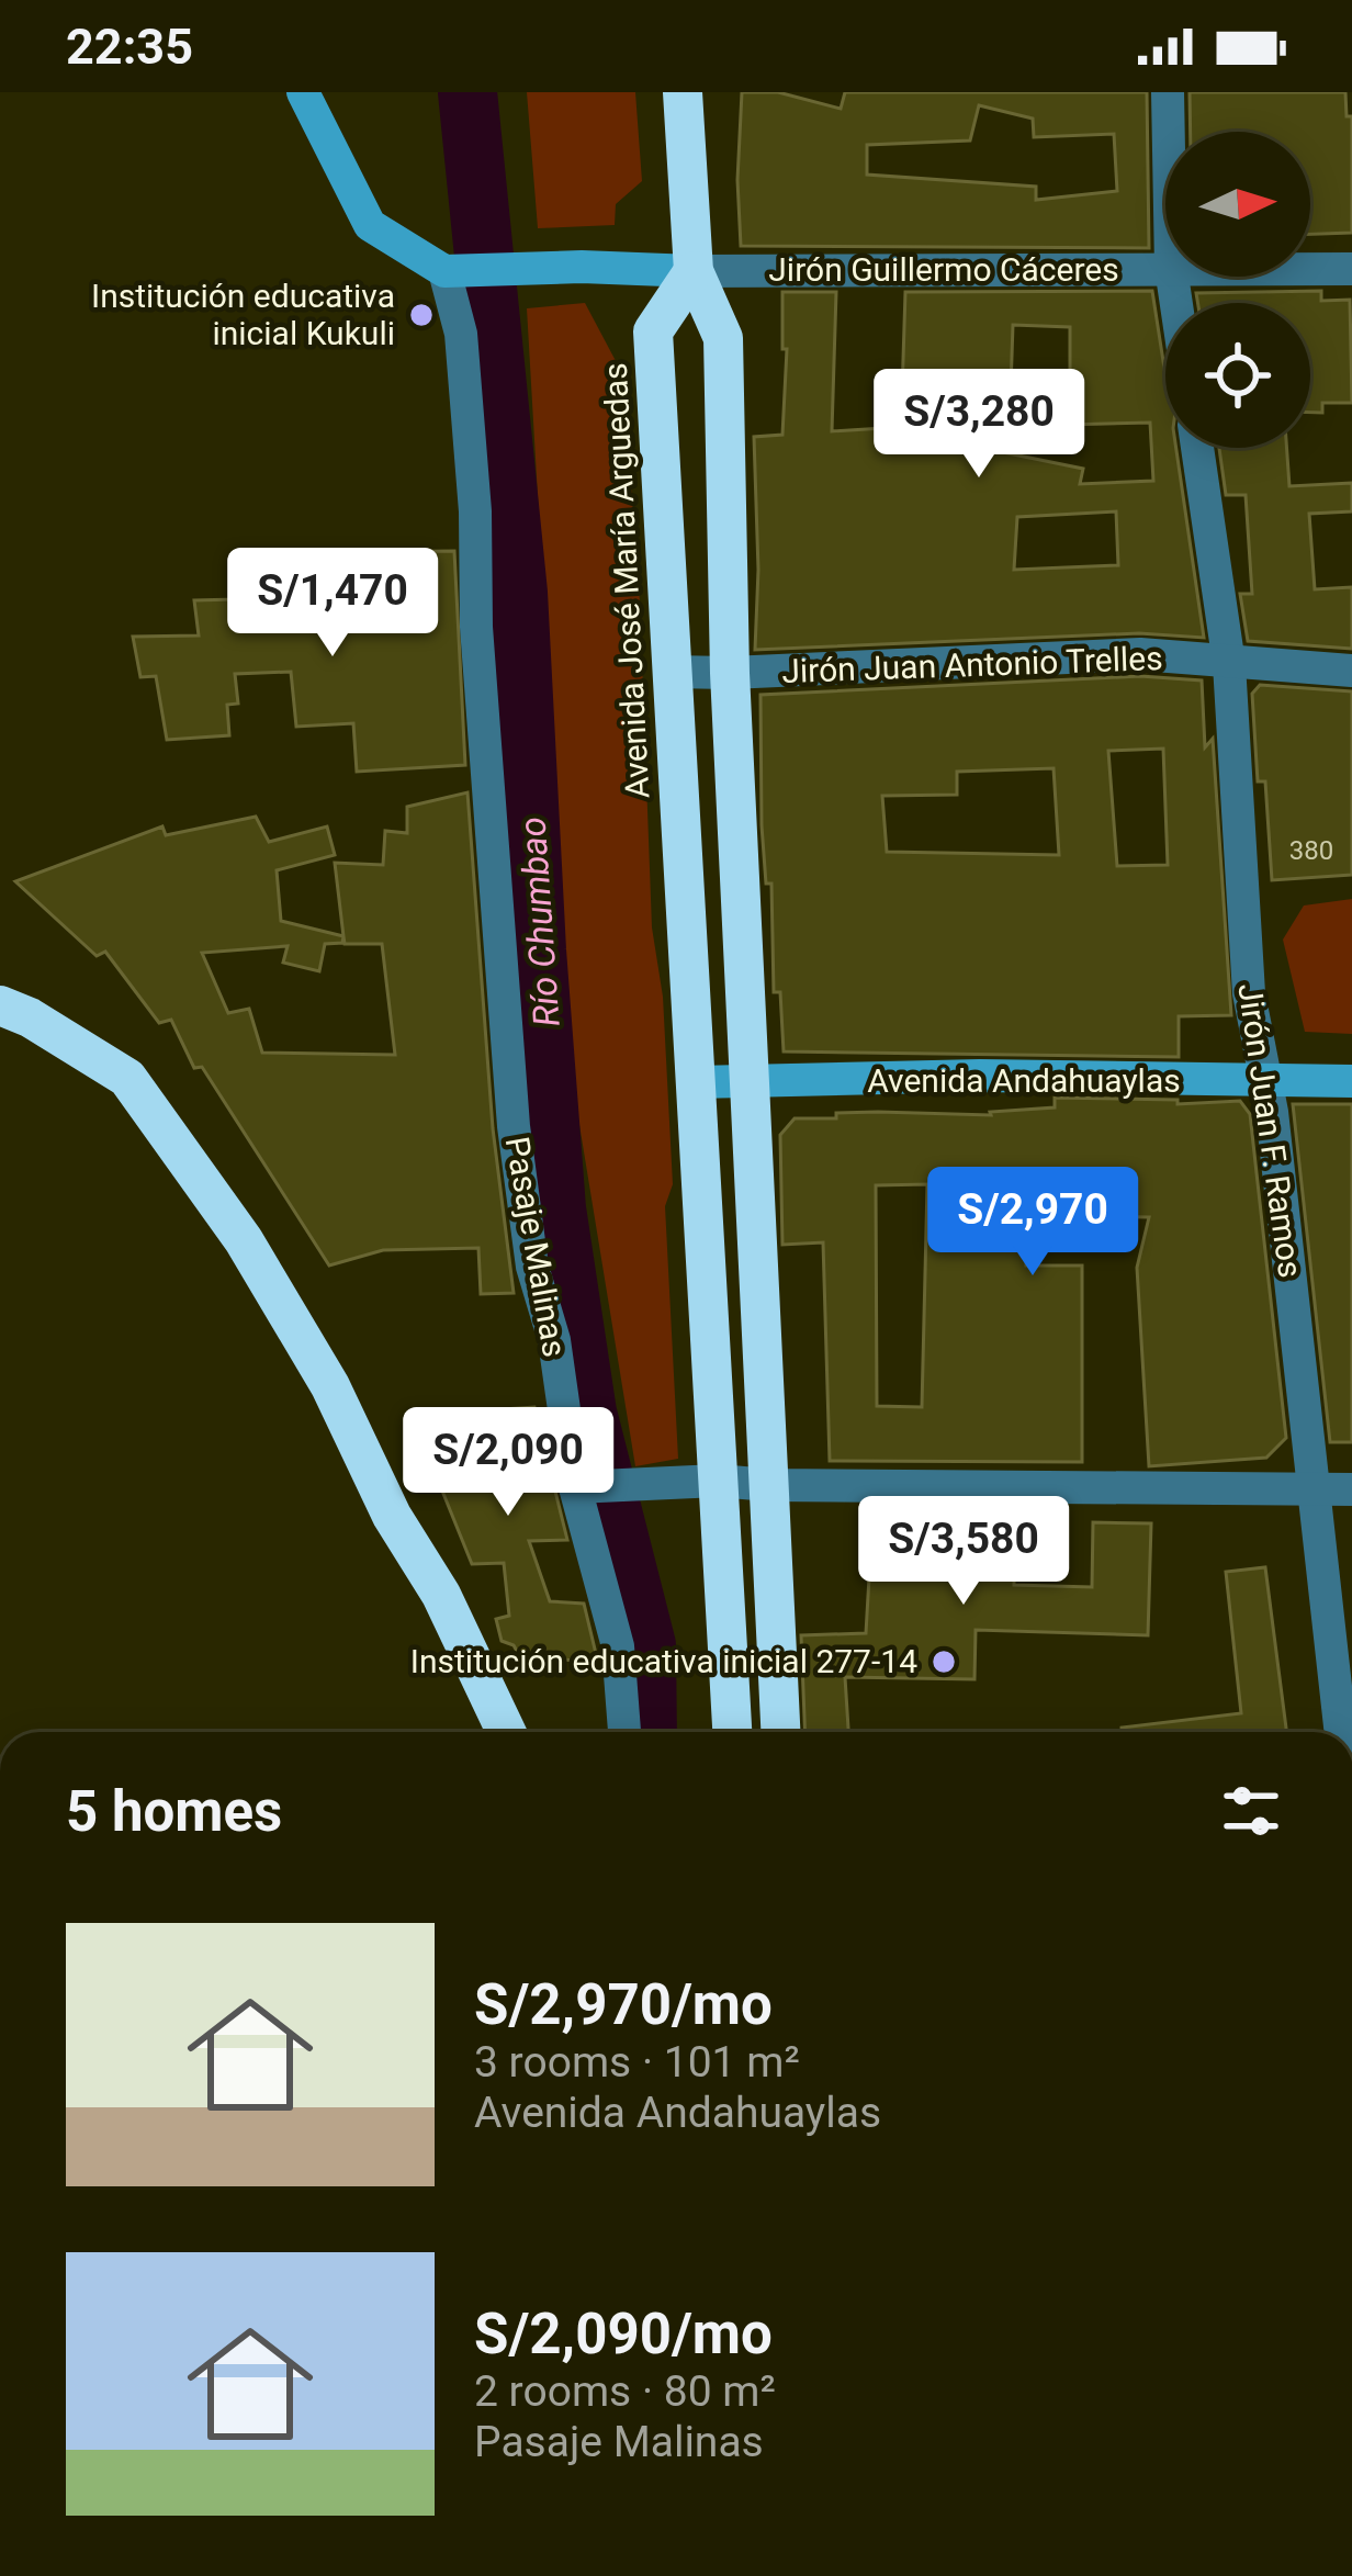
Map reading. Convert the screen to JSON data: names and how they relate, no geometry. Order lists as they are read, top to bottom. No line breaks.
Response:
{"streets":{"highway":["Avenida José María Arguedas"],"street":["Jirón Guillermo Cáceres","Jirón Juan Antonio Trelles","Avenida Andahuaylas","Jirón Juan F. Ramos","Pasaje Malinas"]},"crossings":[["Jirón Guillermo Cáceres","Avenida José María Arguedas"],["Avenida José María Arguedas","Jirón Juan Antonio Trelles"],["Avenida José María Arguedas","Avenida Andahuaylas"],["Jirón Juan Antonio Trelles","Jirón Juan F. Ramos"],["Avenida Andahuaylas","Jirón Juan F. Ramos"]],"water":["Río Chumbao"],"places":["Institución educativa inicial Kukuli","Institución educativa inicial 277-14"],"house_numbers":["380"],"north":"right","page":{"status":"22:35","price":["S/3,280","S/1,470","S/2,970","S/2,090","S/3,580"],"heading":"5 homes","list":[{"name":"S/2,970/mo","note":"3 rooms · 101 m² · Avenida Andahuaylas"},{"name":"S/2,090/mo","note":"2 rooms · 80 m² · Pasaje Malinas"}]}}
